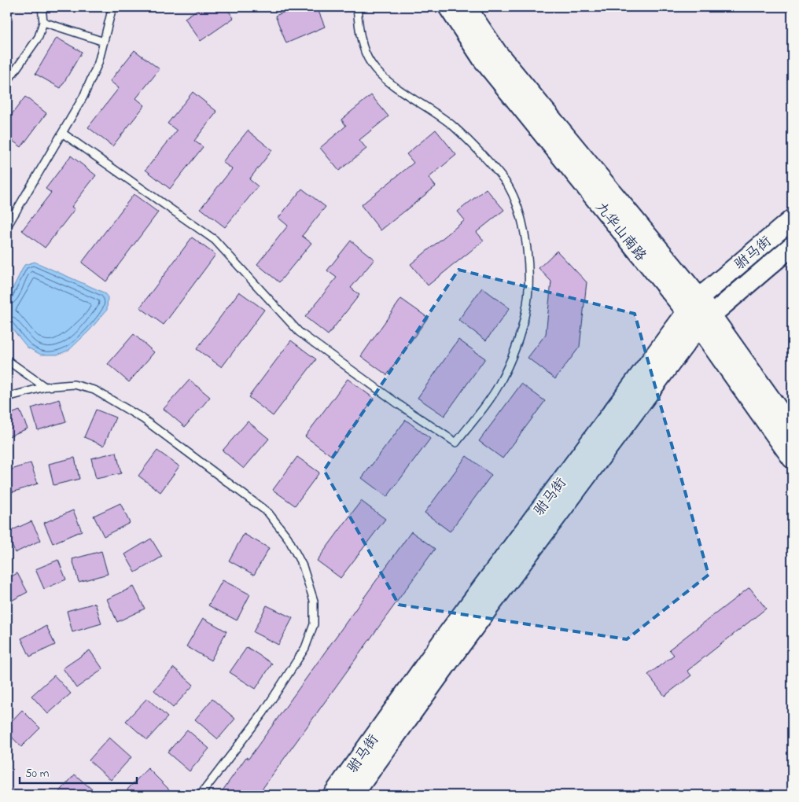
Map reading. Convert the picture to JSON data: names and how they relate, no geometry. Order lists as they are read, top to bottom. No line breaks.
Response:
{"streets":{"main road":["九华山南路","驸马街"]},"crossings":[["九华山南路","驸马街"]],"scale_bar":"50 m"}
